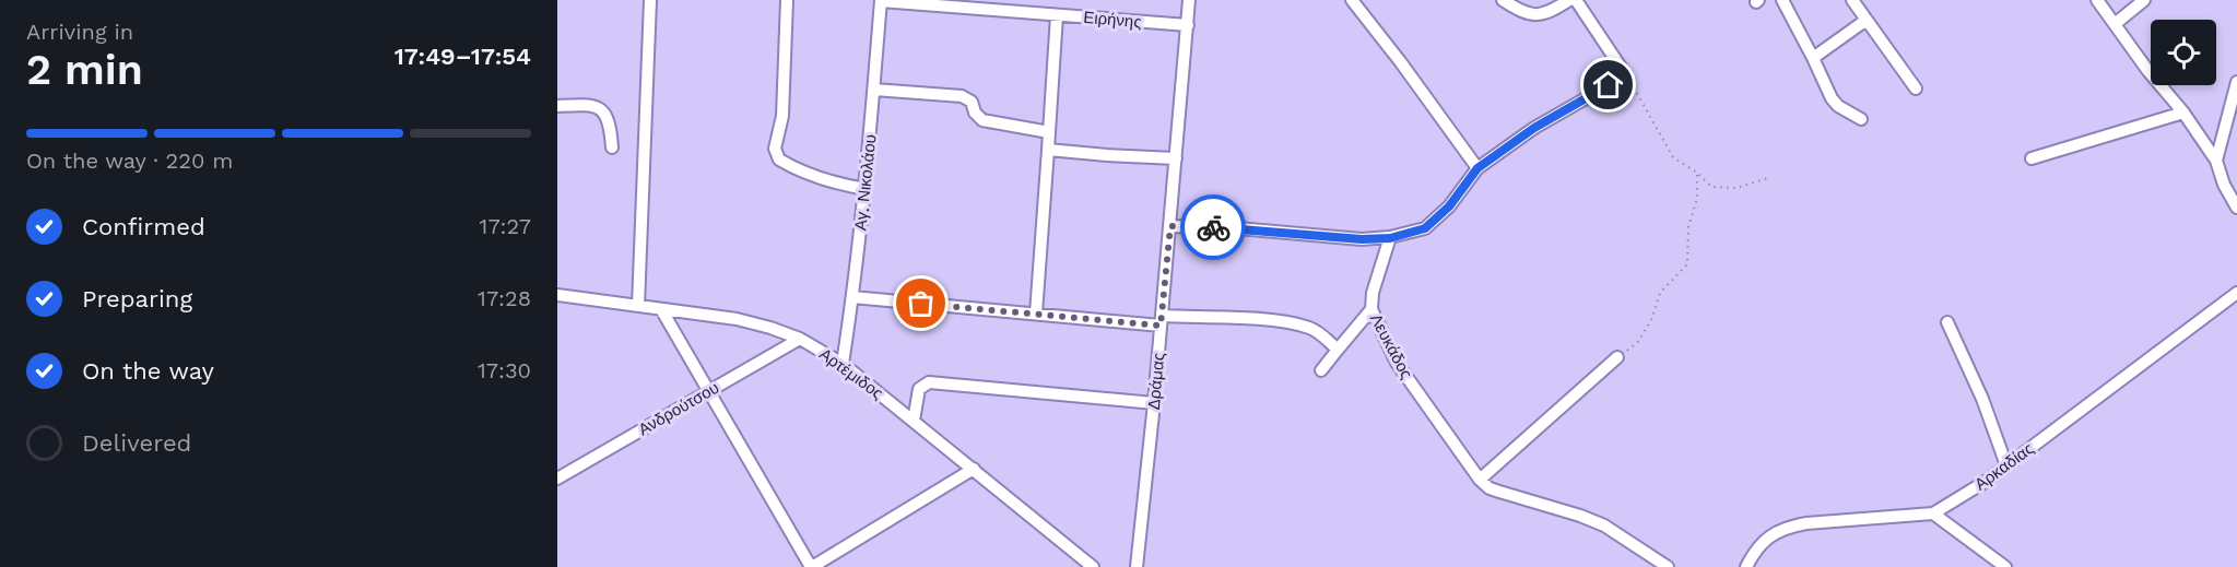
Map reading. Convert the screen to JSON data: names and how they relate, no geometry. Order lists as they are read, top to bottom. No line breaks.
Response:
{"streets":{"street":["Ειρήνης","Αγ. Νικολάου","Λευκάδος","Αρτέμιδος","Δράμας","Ανδρούτσου","Αρκαδίας"]},"crossings":[["Ειρήνης","Αγ. Νικολάου"],["Ειρήνης","Δράμας"],["Αγ. Νικολάου","Αρτέμιδος"],["Αρτέμιδος","Ανδρούτσου"]],"page":{"heading":["2 min","Arriving in","17:49–17:54"],"bar":"On the way · 220 m","list":[["Confirmed","17:27"],["Preparing","17:28"],["On the way","17:30"],"Delivered"]}}
